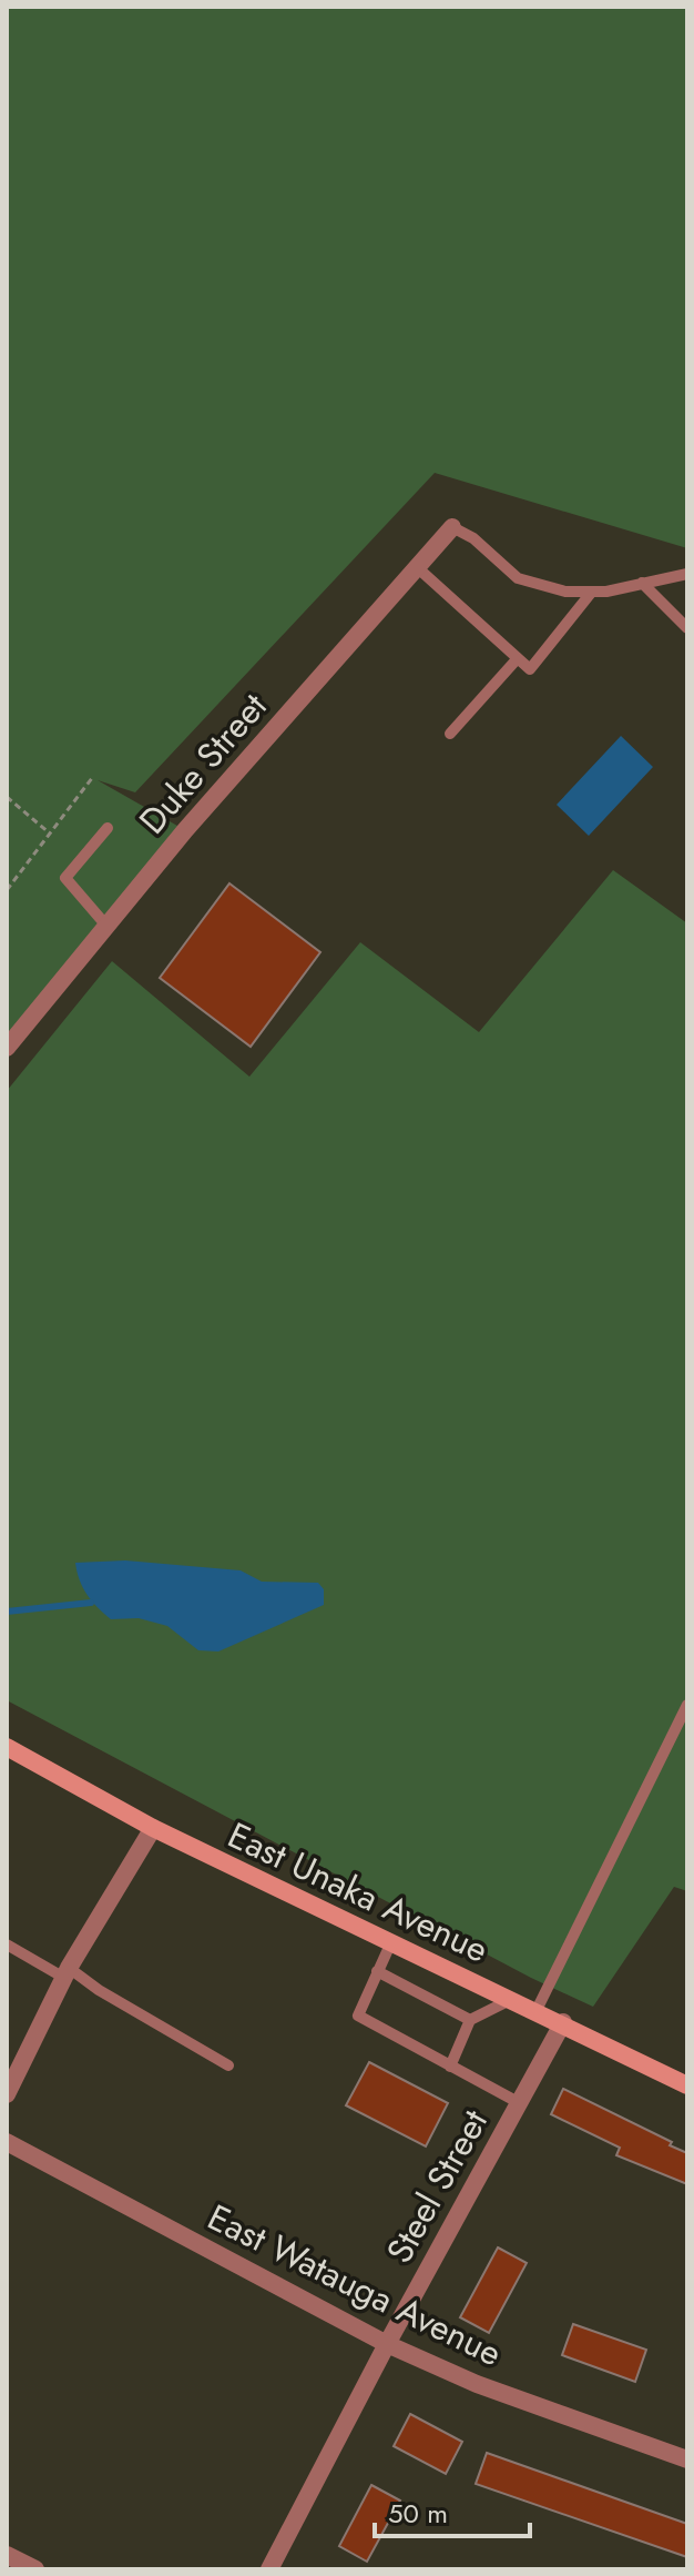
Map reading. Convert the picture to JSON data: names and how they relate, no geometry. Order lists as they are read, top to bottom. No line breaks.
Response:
{"streets":{"main road":["East Unaka Avenue"],"street":["Duke Street","Steel Street","East Watauga Avenue"]},"crossings":[["East Unaka Avenue","Steel Street"],["Steel Street","East Watauga Avenue"]],"scale_bar":"50 m"}
